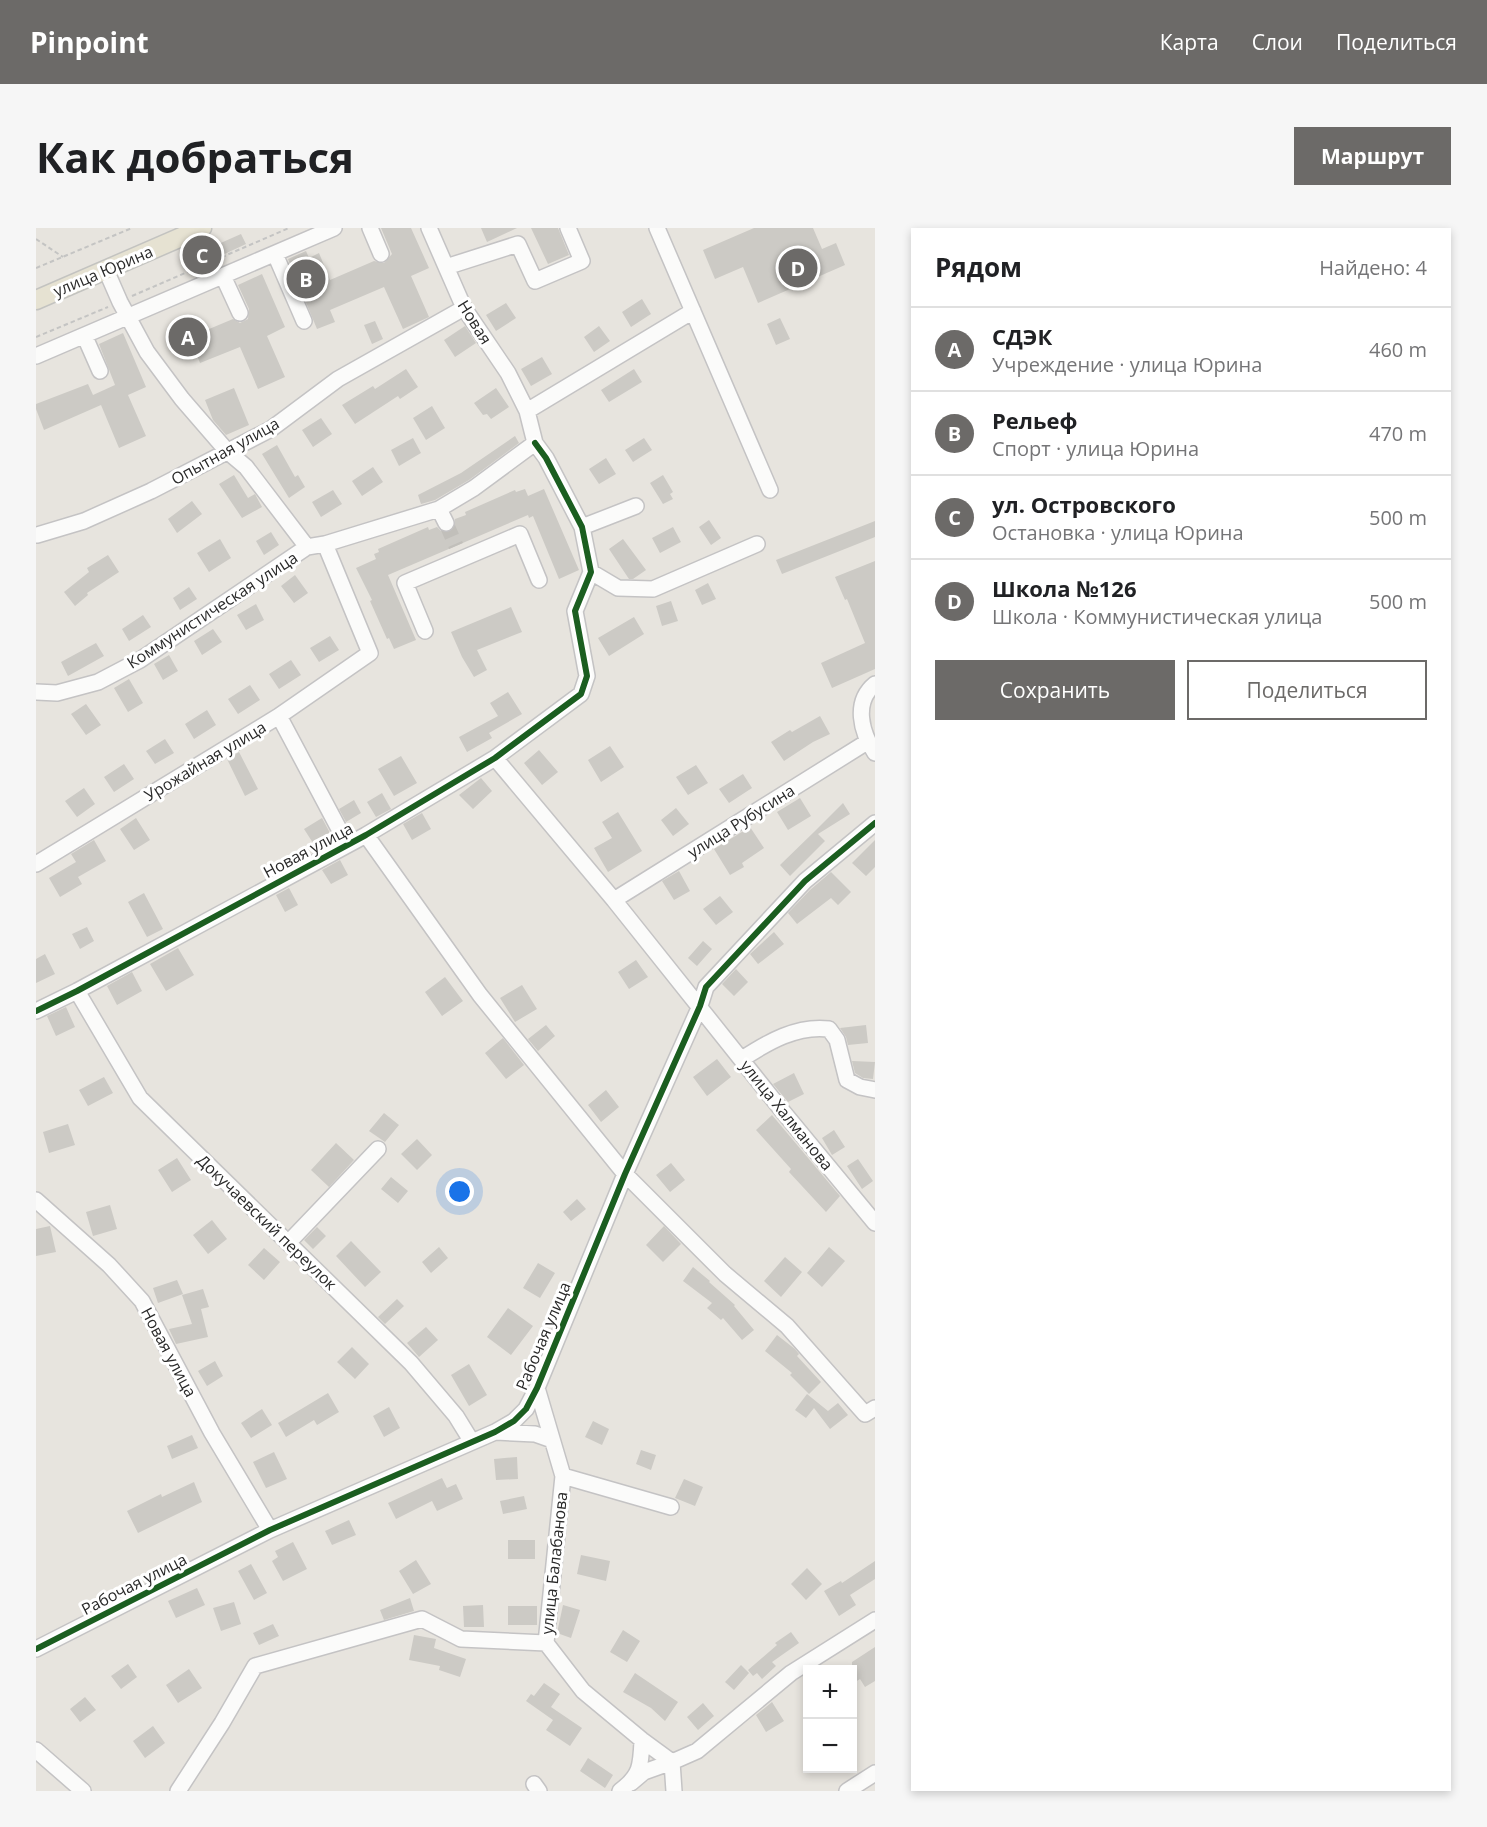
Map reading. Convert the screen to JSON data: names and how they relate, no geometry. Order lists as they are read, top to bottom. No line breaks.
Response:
{"streets":{"main road":["улица Юрина"],"street":["Новая","Опытная улица","Коммунистическая улица","Урожайная улица","улица Рубусина","Новая улица","улица Халманова","Докучаевский переулок","Рабочая улица","улица Балабанова"]},"crossings":[["Новая","Опытная улица"],["Коммунистическая улица","Урожайная улица"],["Новая улица","Докучаевский переулок"],["Новая улица","Рабочая улица"],["улица Халманова","Рабочая улица"],["Докучаевский переулок","Рабочая улица"],["Рабочая улица","улица Балабанова"]],"page":{"header":"Pinpoint","nav":["Карта","Слои","Поделиться"],"buttons":["Маршрут",["Сохранить","Поделиться"]],"title":"Как добраться","heading":["Рядом","Найдено: 4"],"pins":["C","D","B","A"],"list":[{"mark":"A","name":"СДЭК","note":"Учреждение · улица Юрина","value":"460 m"},{"mark":"B","name":"Рельеф","note":"Спорт · улица Юрина","value":"470 m"},{"mark":"C","name":"ул. Островского","note":"Остановка · улица Юрина","value":"500 m"},{"mark":"D","name":"Школа №126","note":"Школа · Коммунистическая улица","value":"500 m"}],"map_buttons":["+","−"]}}
